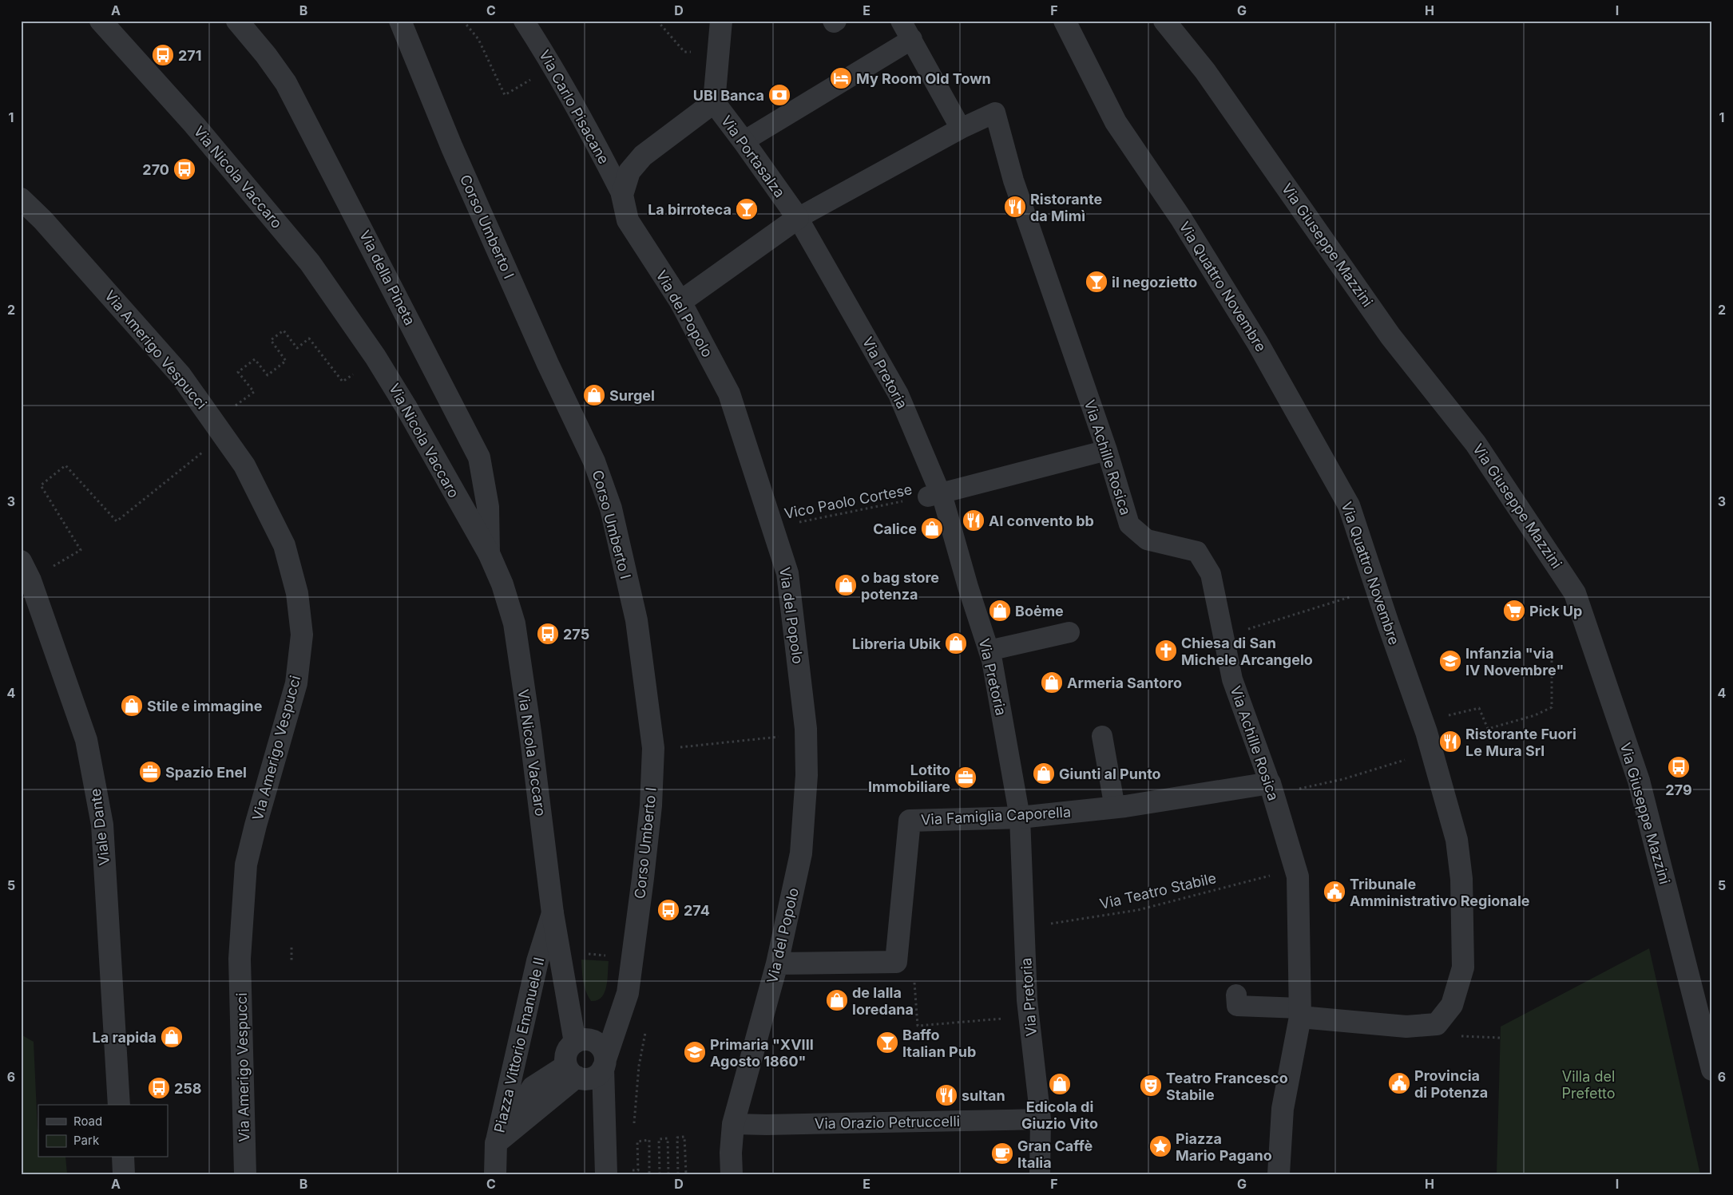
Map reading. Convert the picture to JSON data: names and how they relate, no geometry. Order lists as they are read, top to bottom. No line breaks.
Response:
{"streets":{"street":["Via Carlo Pisacane","Via Portasalza","Via Nicola Vaccaro","Corso Umberto I","Via Giuseppe Mazzini","Via della Pineta","Via Quattro Novembre","Via del Popolo","Via Amerigo Vespucci","Via Pretoria","Via Achille Rosica","Via Famiglia Caporella","Viale Dante","Piazza Vittorio Emanuele II","Via Orazio Petruccelli"],"path":["Vico Paolo Cortese","Via Teatro Stabile"]},"crossings":[["Via Carlo Pisacane","Via del Popolo"],["Via Portasalza","Via Pretoria"],["Via Nicola Vaccaro","Via della Pineta"],["Via Nicola Vaccaro","Piazza Vittorio Emanuele II"],["Corso Umberto I","Piazza Vittorio Emanuele II"],["Via Quattro Novembre","Via Achille Rosica"],["Via del Popolo","Vico Paolo Cortese"],["Via del Popolo","Via Famiglia Caporella"],["Via del Popolo","Via Orazio Petruccelli"],["Via Pretoria","Vico Paolo Cortese"],["Via Pretoria","Via Famiglia Caporella"],["Via Pretoria","Via Teatro Stabile"],["Via Pretoria","Via Orazio Petruccelli"],["Via Achille Rosica","Via Famiglia Caporella"],["Via Achille Rosica","Via Teatro Stabile"]],"parks":["Villa del Prefetto"],"places":{"bus stop":["271","270","275","279","274","258"],"hotel":["My Room Old Town"],"bank":["UBI Banca"],"restaurant":["Ristorante da Mimì","Al convento bb","Ristorante Fuori Le Mura Srl","sultan"],"bar":["La birroteca","il negozietto","Baffo Italian Pub"],"shop":["Surgel","Calice","o bag store potenza","Boėme","Libreria Ubik","Armeria Santoro","Stile e immagine","Giunti al Punto","de lalla loredana","La rapida","Edicola di Giuzio Vito"],"supermarket":["Pick Up"],"church":["Chiesa di San Michele Arcangelo"],"school or university":["Infanzia \"via IV Novembre\"","Primaria \"XVIII Agosto 1860\""],"office":["Spazio Enel","Lotito Immobiliare"],"public building":["Tribunale Amministrativo Regionale","Provincia di Potenza"],"theatre":["Teatro Francesco Stabile"],"place":["Piazza Mario Pagano"],"cafe":["Gran Caffè Italia"]},"legend":["Road","Park"],"grid":{"columns":["A","B","C","D","E","F","G","H","I"],"rows":["1","2","3","4","5","6"]}}
